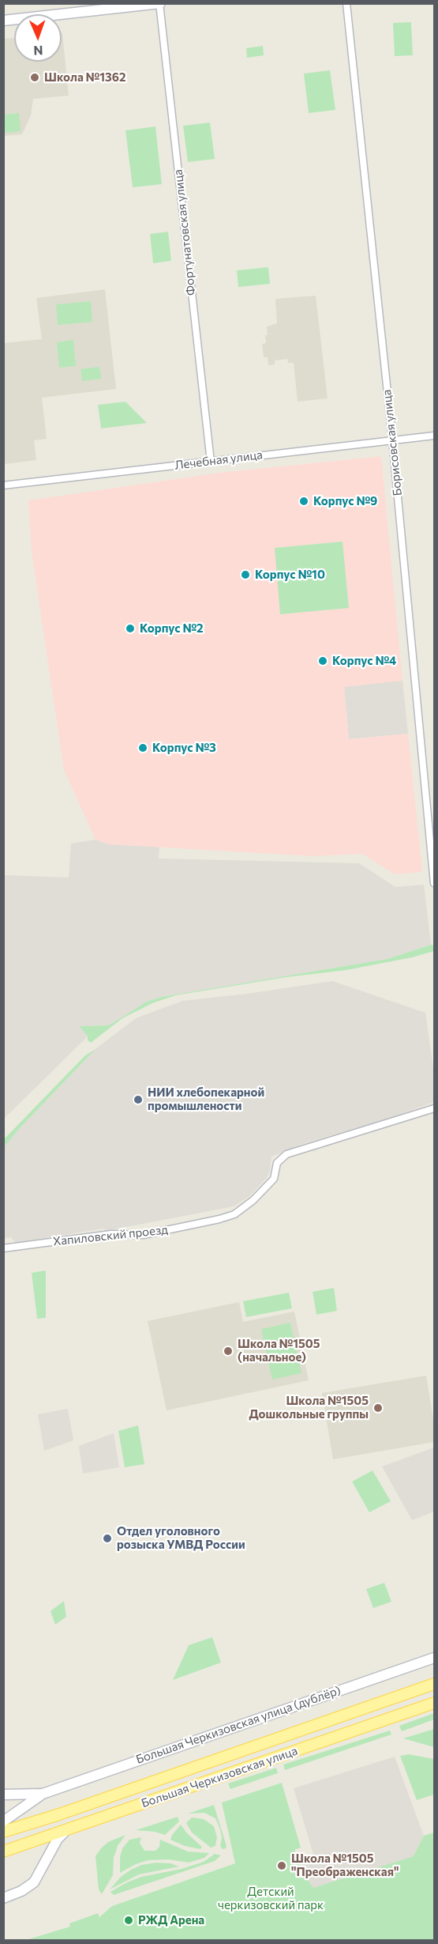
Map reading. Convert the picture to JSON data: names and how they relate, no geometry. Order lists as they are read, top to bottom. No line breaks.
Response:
{"streets":{"main road":["Большая Черкизовская улица"],"street":["Фортунатовская улица","Борисовская улица","Лечебная улица","Хапиловский проезд","Большая Черкизовская улица (дублёр)"]},"crossings":[["Фортунатовская улица","Лечебная улица"],["Борисовская улица","Лечебная улица"]],"parks":["Детский черкизовский парк"],"places":["Школа №1362","Корпус №9","Корпус №10","Корпус №2","Корпус №4","Корпус №3","НИИ хлебопекарной промышлености","Школа №1505 (начальное)","Школа №1505 Дошкольные группы","Отдел уголовного розыска УМВД России","Школа №1505 \"Преображенская\"","РЖД Арена"],"north":"bottom"}
